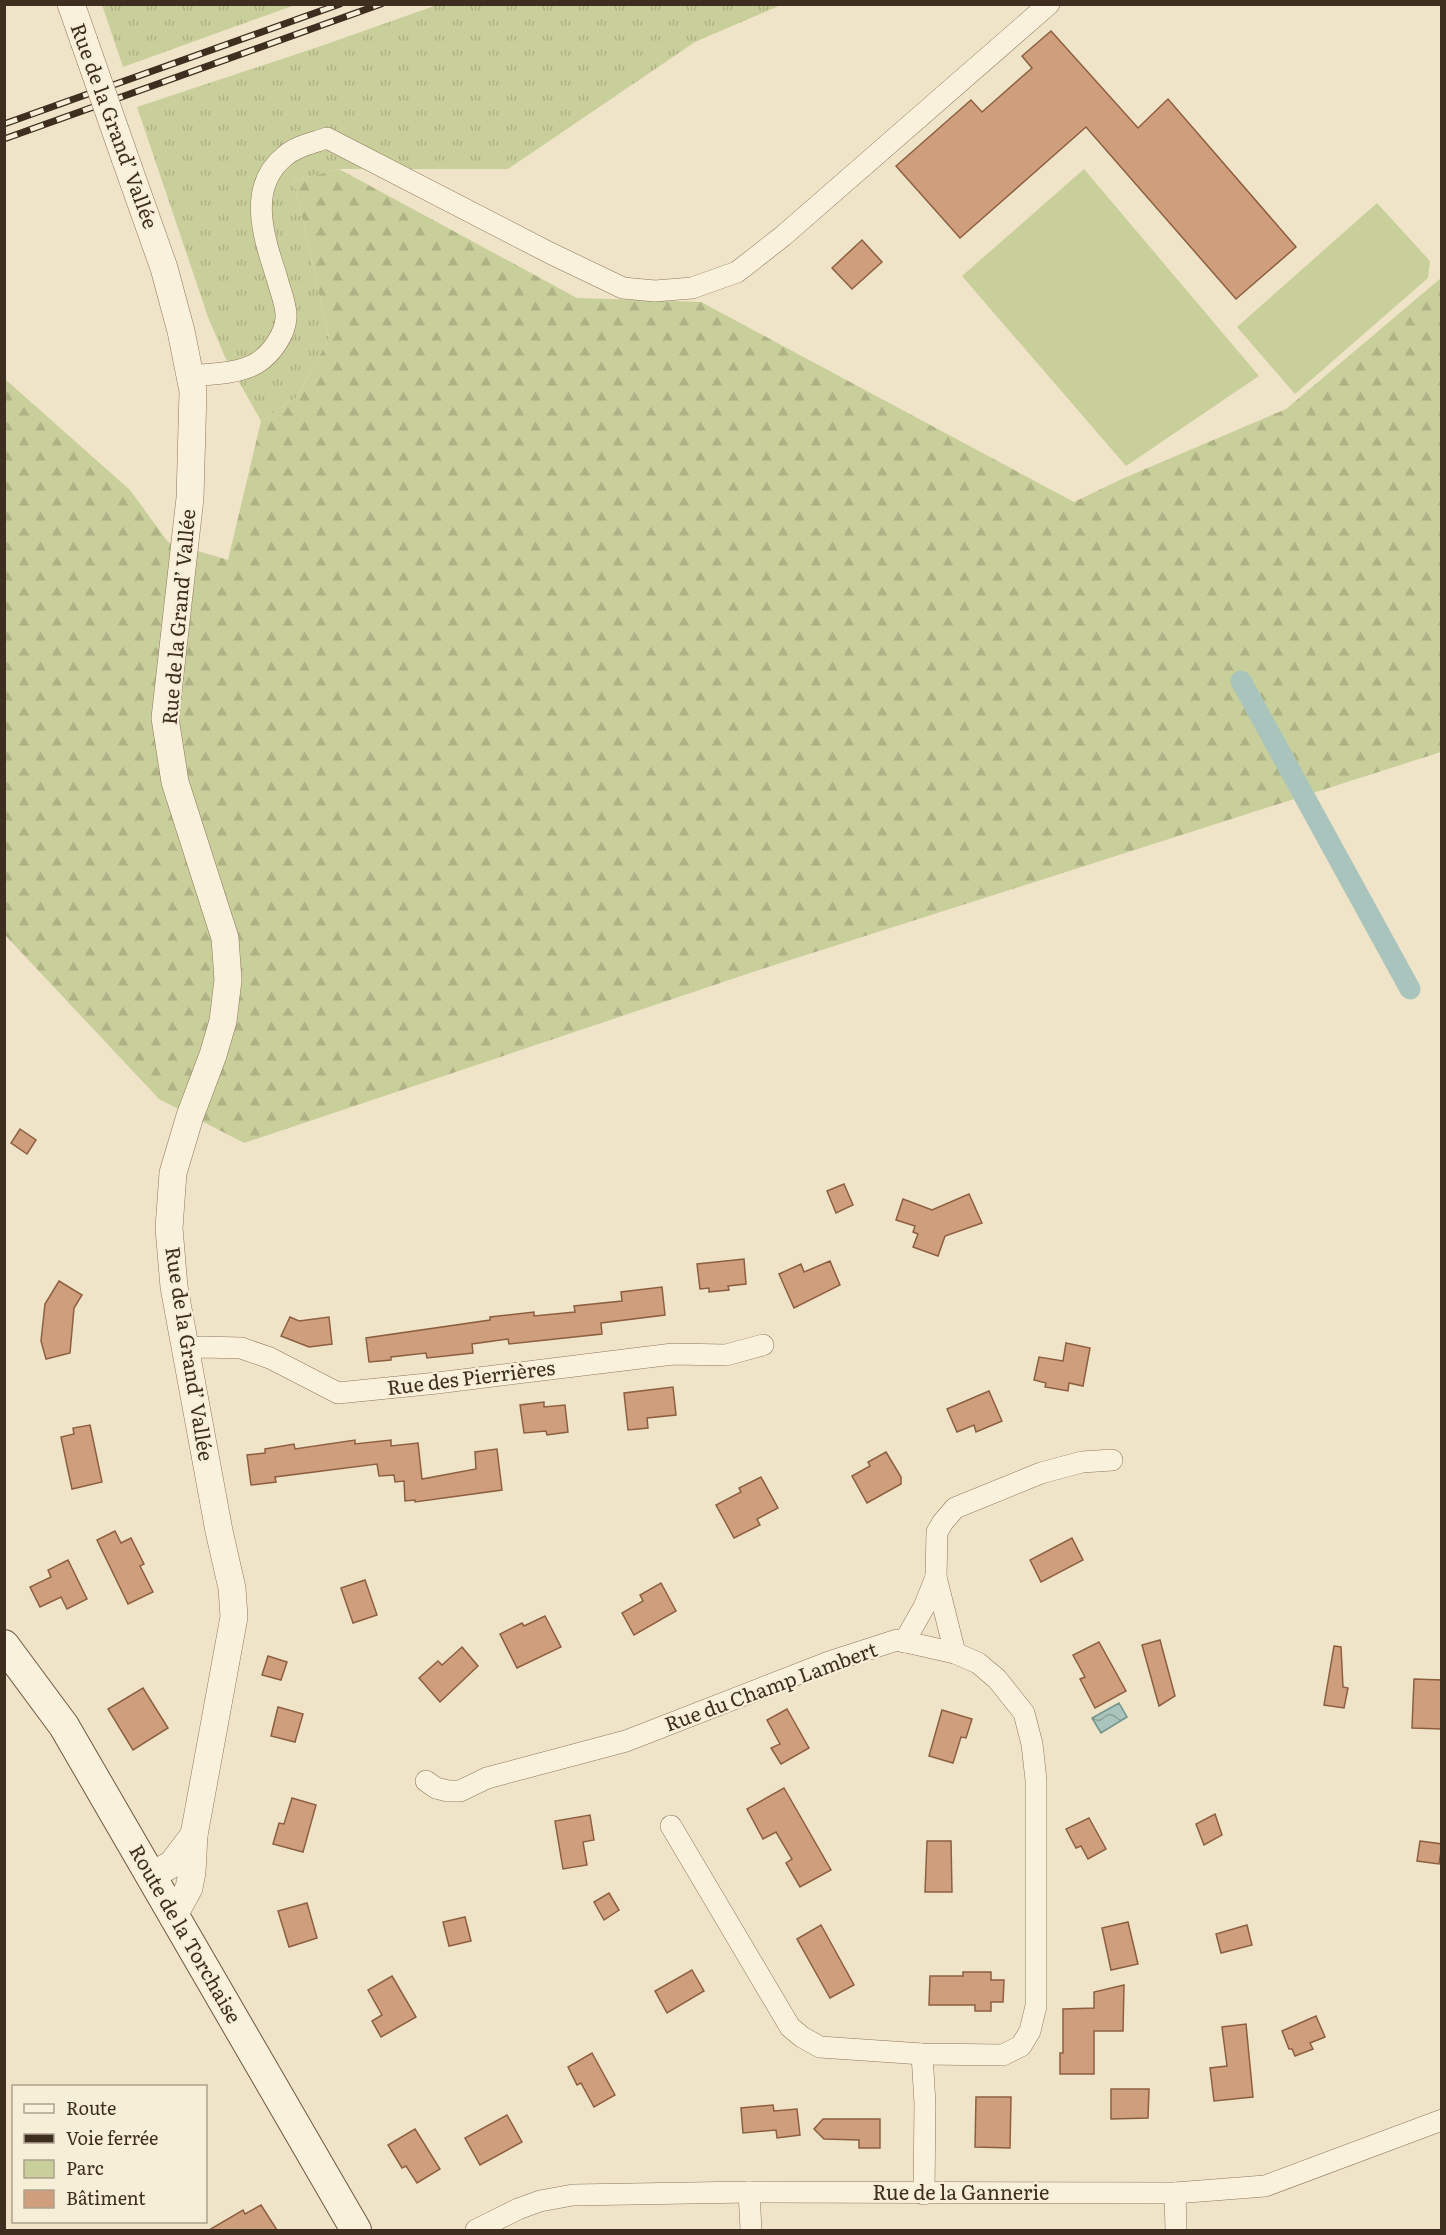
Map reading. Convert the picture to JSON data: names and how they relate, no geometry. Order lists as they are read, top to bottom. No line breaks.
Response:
{"streets":{"main road":["Route de la Torchaise"],"street":["Rue de la Grand’ Vallée","Rue des Pierrières","Rue du Champ Lambert","Rue de la Gannerie"]},"crossings":[["Rue de la Grand’ Vallée","Rue des Pierrières"],["Rue de la Grand’ Vallée","Route de la Torchaise"]],"legend":["Route","Voie ferrée","Parc","Bâtiment"]}
